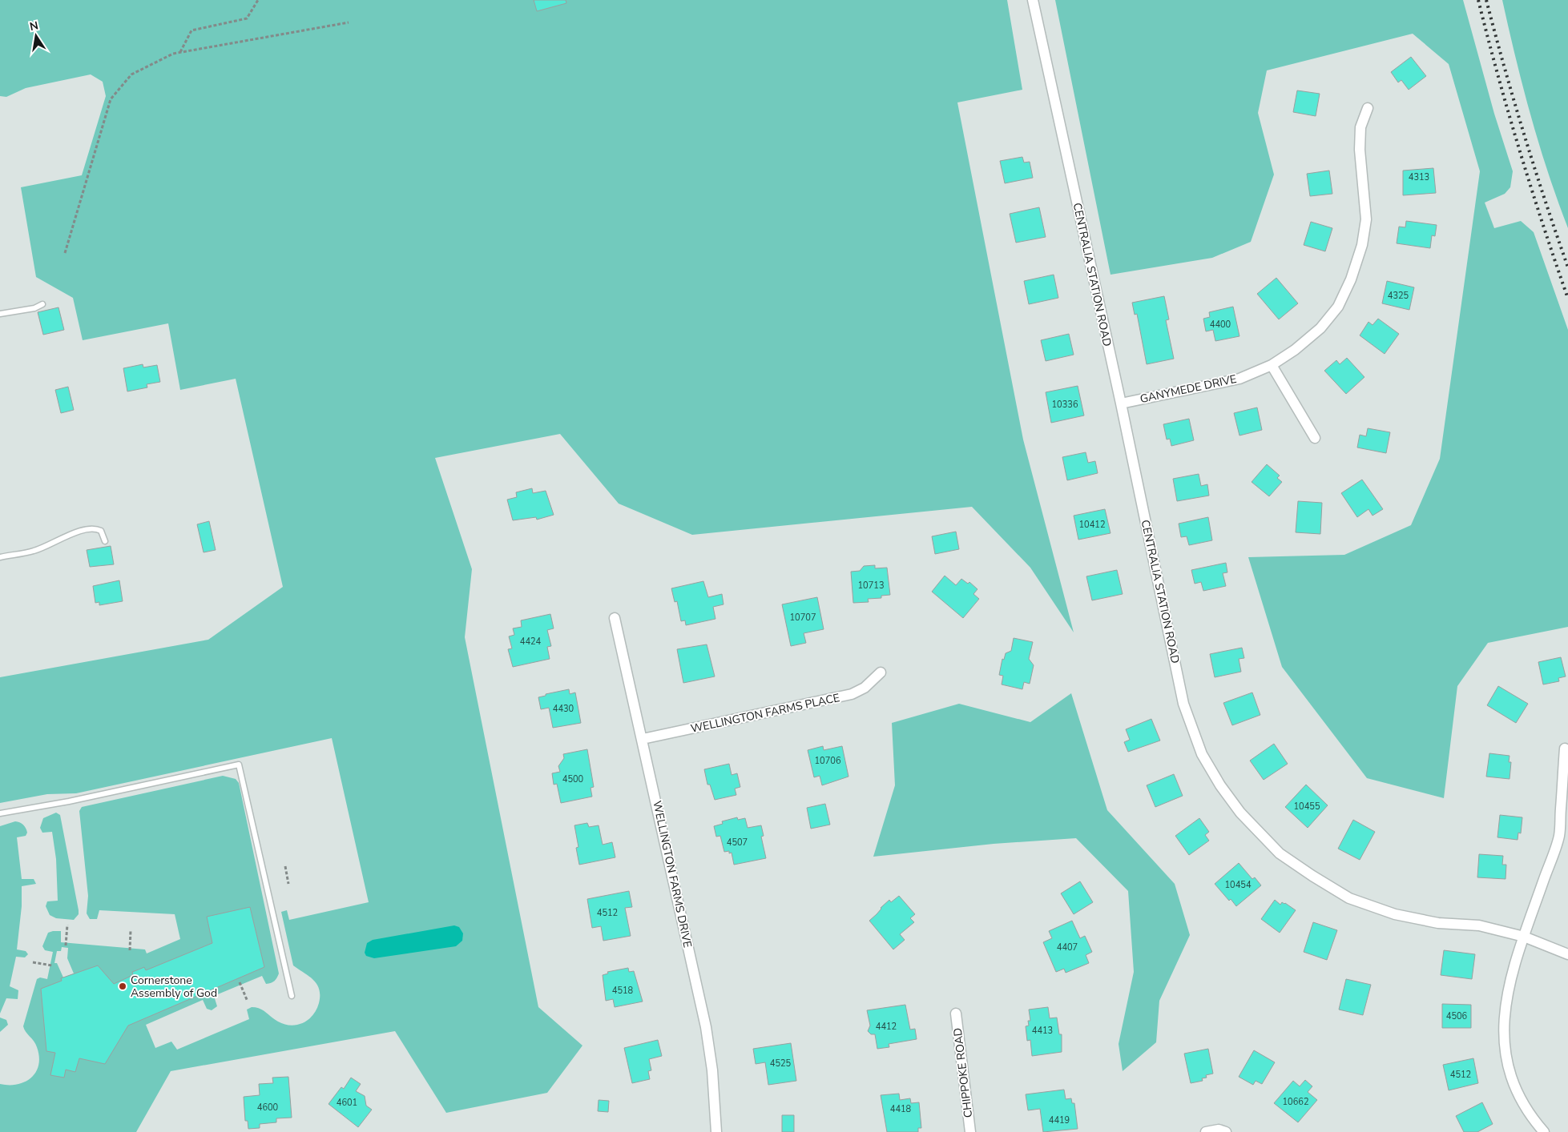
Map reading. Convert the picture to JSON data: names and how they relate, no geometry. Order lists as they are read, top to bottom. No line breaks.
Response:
{"streets":{"street":["CENTRALIA STATION ROAD","GANYMEDE DRIVE","WELLINGTON FARMS PLACE","WELLINGTON FARMS DRIVE","CHIPPOKE ROAD"]},"crossings":[["CENTRALIA STATION ROAD","GANYMEDE DRIVE"],["WELLINGTON FARMS PLACE","WELLINGTON FARMS DRIVE"]],"places":["Cornerstone Assembly of God"],"house_numbers":["4313","4325","4400","10336","10412","10713","10707","4424","4430","10706","4500","10455","4507","10454","4512","4407","4518","4506","4412","4413","4525","4512","10662","4601","4600","4418","4419"],"north":"top"}
